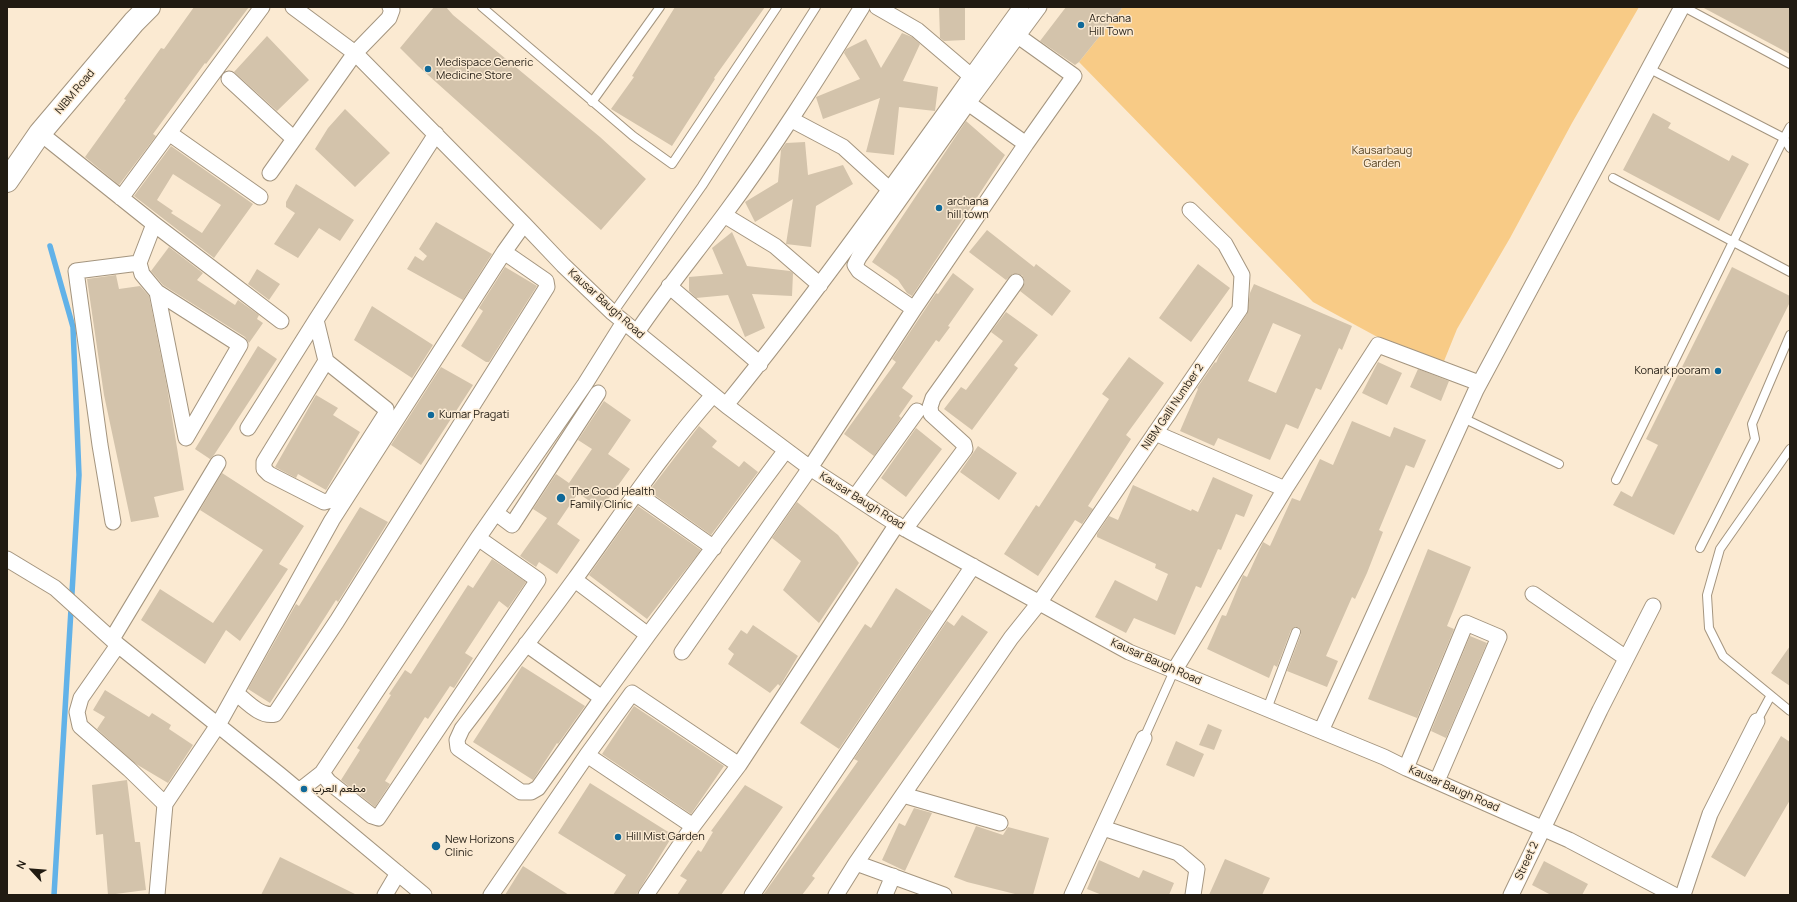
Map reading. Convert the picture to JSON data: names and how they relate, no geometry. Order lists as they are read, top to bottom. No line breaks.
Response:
{"streets":{"main road":["NIBM Road"],"street":["Kausar Baugh Road","NIBM Galli Number 2","Street 2"]},"crossings":[["Kausar Baugh Road","NIBM Galli Number 2"],["Kausar Baugh Road","Street 2"]],"parks":["Kausarbaug Garden"],"places":["Archana Hill Town","Medispace Generic Medicine Store","archana hill town","Konark pooram","Kumar Pragati","The Good Health Family Clinic","مطعم العرب","Hill Mist Garden","New Horizons Clinic"],"north":"top left"}
